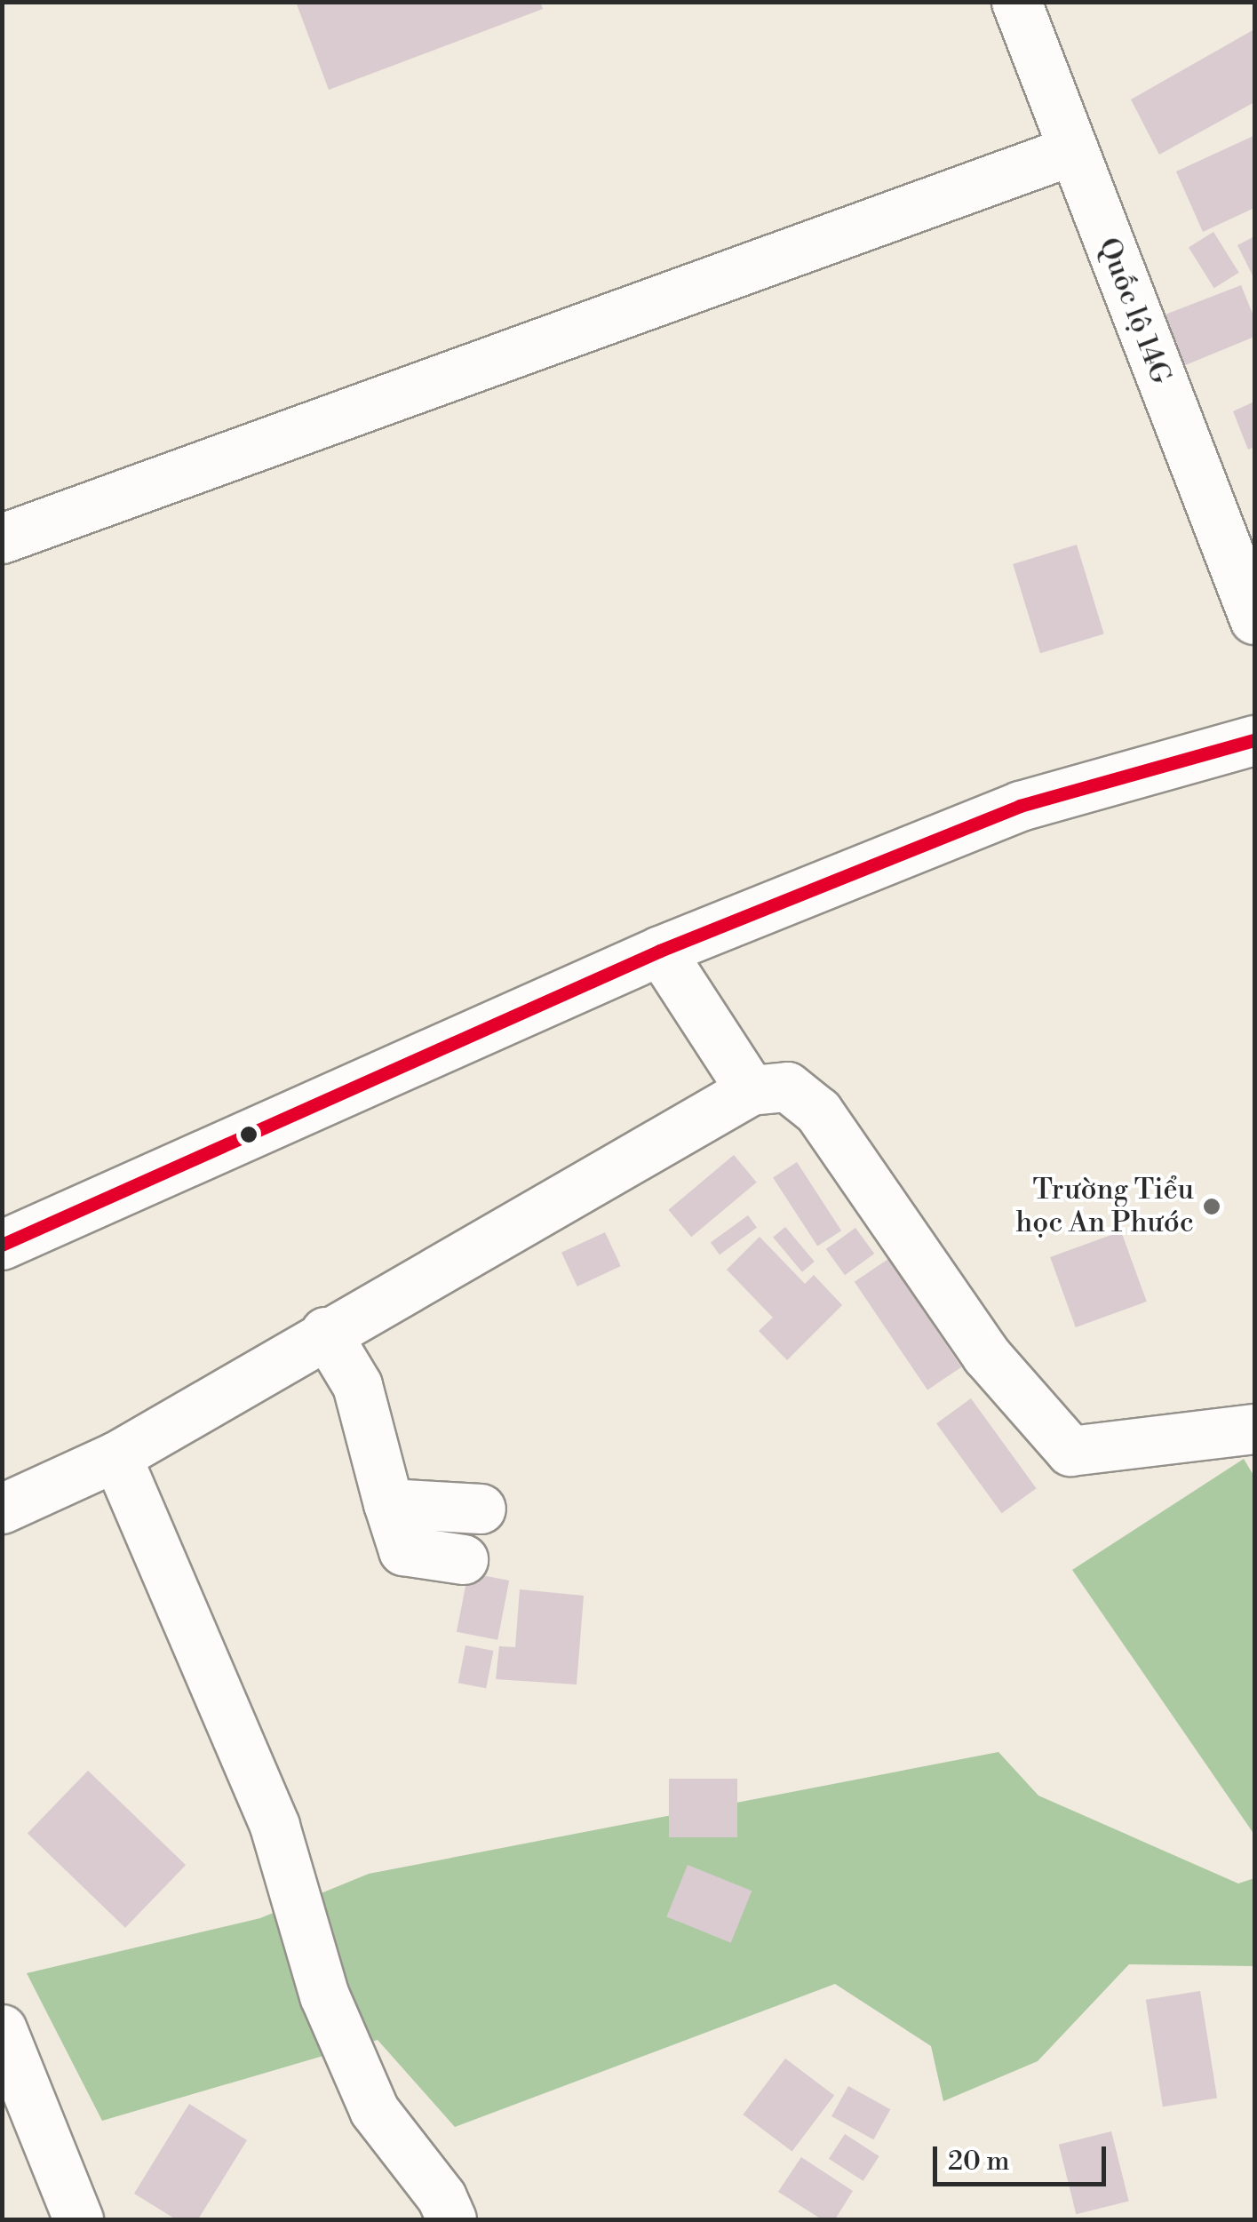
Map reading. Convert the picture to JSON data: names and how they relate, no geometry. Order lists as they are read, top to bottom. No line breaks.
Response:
{"streets":{"main road":["Quốc lộ 14G"]},"places":["Trường Tiểu học An Phước"],"scale_bar":"20 m"}
